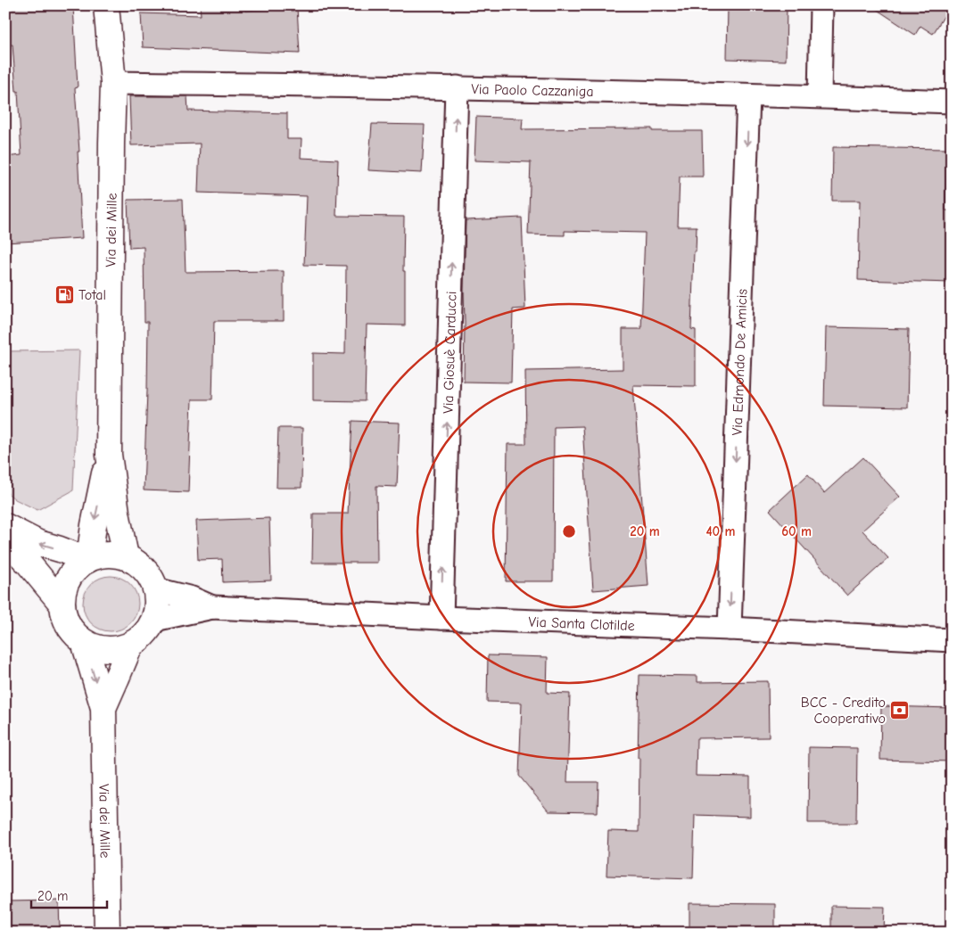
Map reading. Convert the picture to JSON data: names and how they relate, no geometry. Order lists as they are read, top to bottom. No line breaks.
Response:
{"streets":{"main road":["Via dei Mille"],"street":["Via Paolo Cazzaniga","Via Giosuè Carducci","Via Edmondo De Amicis","Via Santa Clotilde"]},"crossings":[["Via Paolo Cazzaniga","Via dei Mille"],["Via Paolo Cazzaniga","Via Giosuè Carducci"],["Via Paolo Cazzaniga","Via Edmondo De Amicis"],["Via dei Mille","Via Santa Clotilde"],["Via Giosuè Carducci","Via Santa Clotilde"],["Via Edmondo De Amicis","Via Santa Clotilde"]],"one_way":["Via Giosuè Carducci","Via Edmondo De Amicis"],"places":{"fuel station":["Total"],"bank":["BCC - Credito Cooperativo"]},"scale_bar":"20 m","rings":["20 m","40 m","60 m"]}
